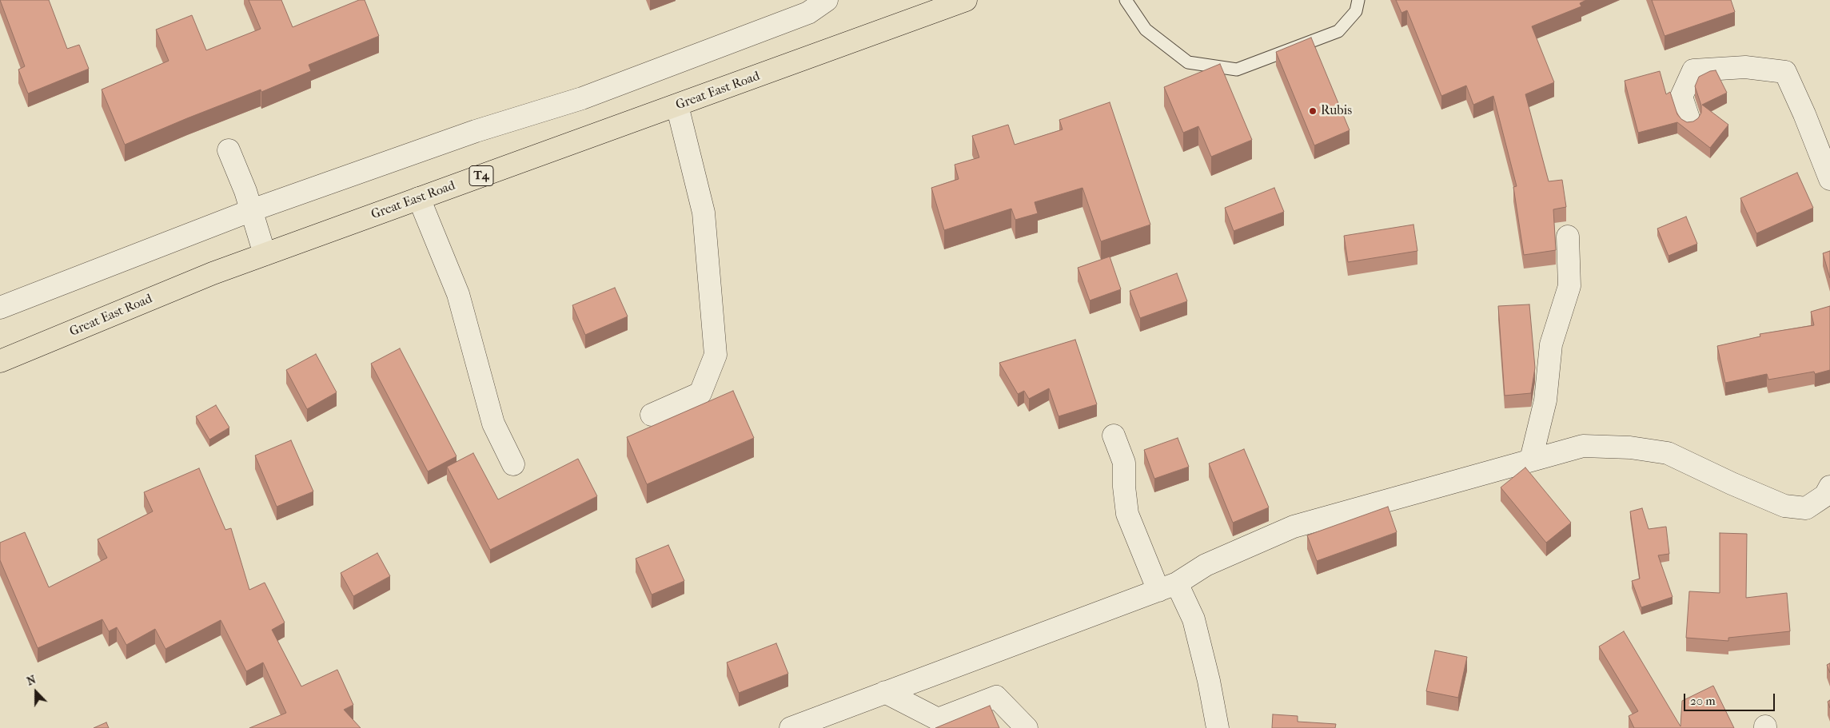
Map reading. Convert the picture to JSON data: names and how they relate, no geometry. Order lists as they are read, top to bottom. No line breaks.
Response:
{"streets":{"highway":["Great East Road","T4"]},"places":["Rubis"],"scale_bar":"20 m","north":"top"}
